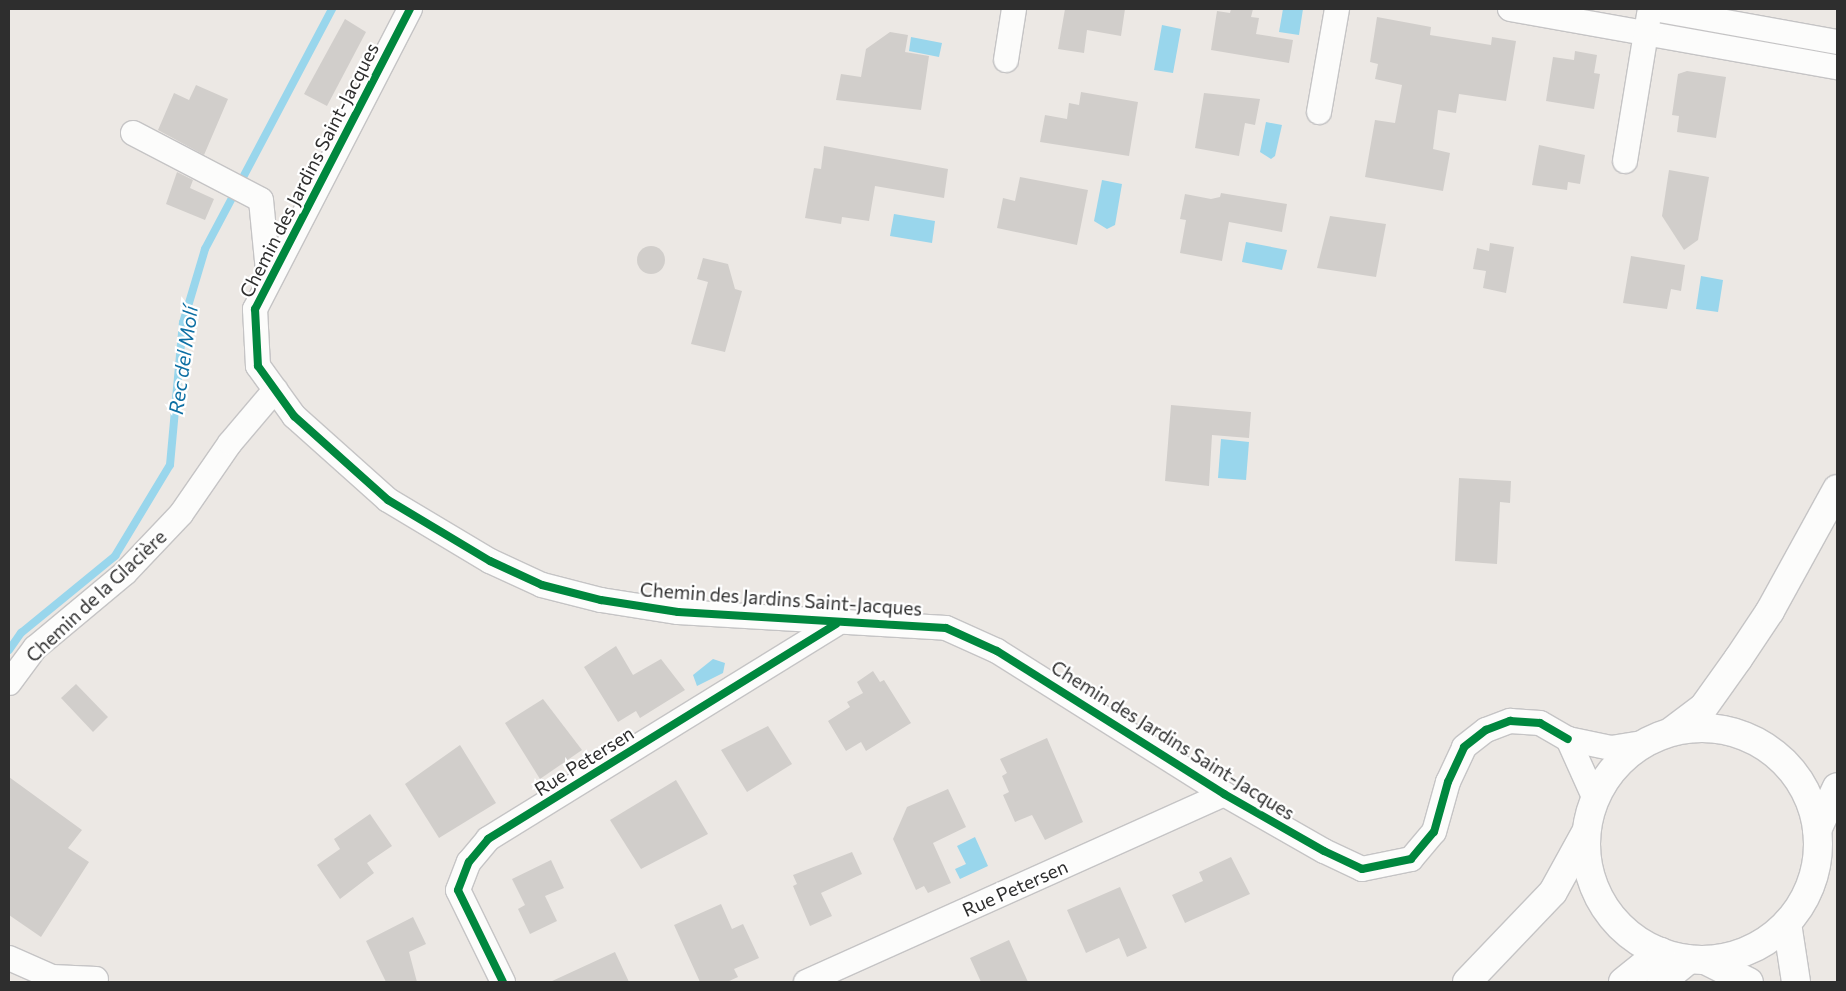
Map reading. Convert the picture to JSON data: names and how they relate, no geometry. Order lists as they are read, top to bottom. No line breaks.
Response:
{"streets":{"street":["Chemin des Jardins Saint-Jacques","Chemin de la Glacière","Rue Petersen"]},"crossings":[["Chemin des Jardins Saint-Jacques","Chemin de la Glacière"],["Chemin des Jardins Saint-Jacques","Rue Petersen"]],"water":["Rec del Molí"]}
